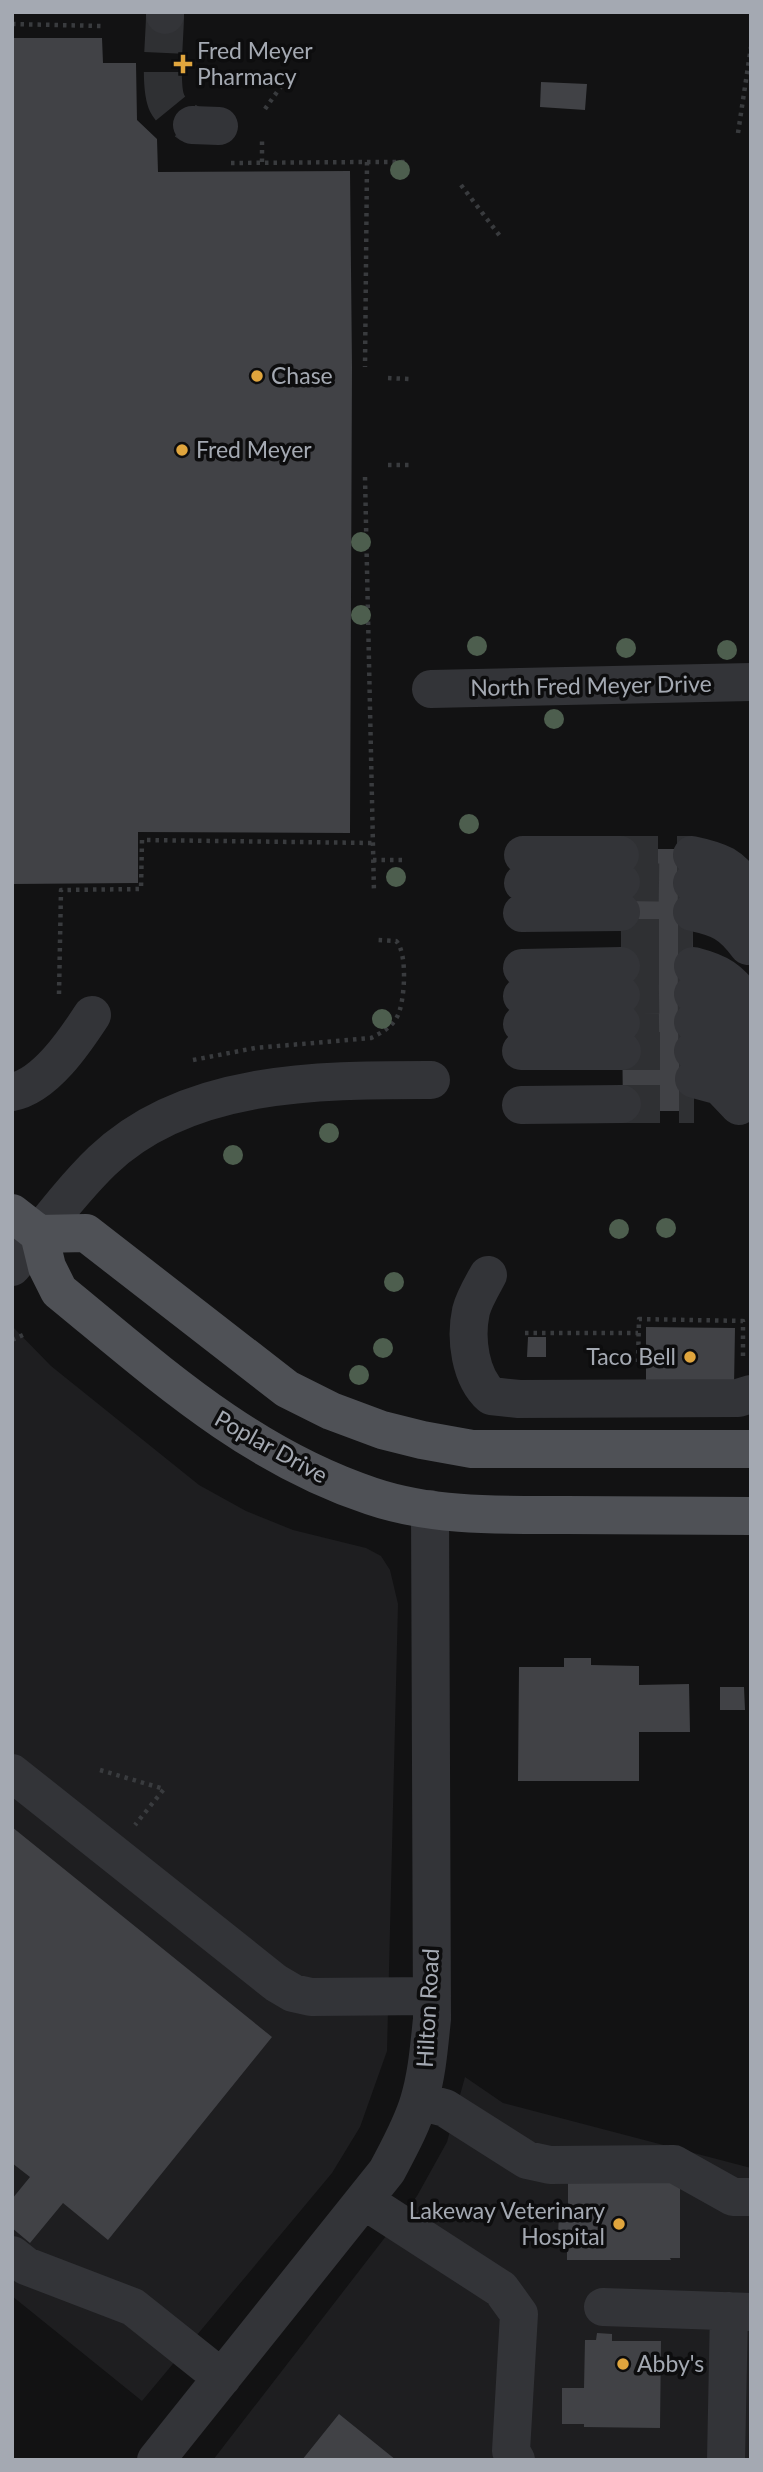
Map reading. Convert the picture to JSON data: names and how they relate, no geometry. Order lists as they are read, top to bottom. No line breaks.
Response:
{"streets":{"main road":["Poplar Drive"],"street":["North Fred Meyer Drive","Hilton Road"]},"crossings":[["Poplar Drive","Hilton Road"]],"places":{"health":["Fred Meyer Pharmacy"],"other":["Chase","Fred Meyer","Taco Bell","Lakeway Veterinary Hospital","Abby's"]}}
